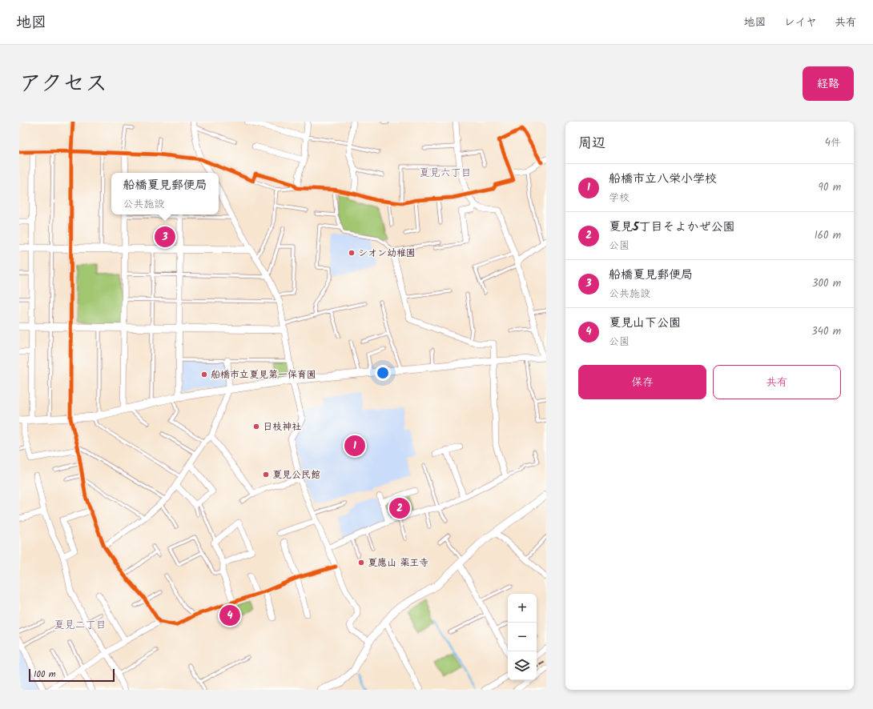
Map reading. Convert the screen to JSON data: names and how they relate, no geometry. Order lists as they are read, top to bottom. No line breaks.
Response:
{"districts":["夏見六丁目","夏見二丁目"],"places":["シオン幼稚園","船橋市立夏見第一保育園","日枝神社","夏見公民館","夏應山 薬王寺"],"scale_bar":"100 m","page":{"header":"地図","nav":["地図","レイヤ","共有"],"title":"アクセス","buttons":["経路",["保存","共有"]],"heading":["周辺","4件"],"list":[{"mark":"1","name":"船橋市立八栄小学校","note":"学校","value":"90 m"},{"mark":"2","name":"夏見5丁目そよかぜ公園","note":"公園","value":"160 m"},{"mark":"3","name":"船橋夏見郵便局","note":"公共施設","value":"300 m"},{"mark":"4","name":"夏見山下公園","note":"公園","value":"340 m"}],"popup":["船橋夏見郵便局","公共施設"],"pins":["3","1","2","4"],"map_buttons":["+","−"],"scale":"100 m"}}
